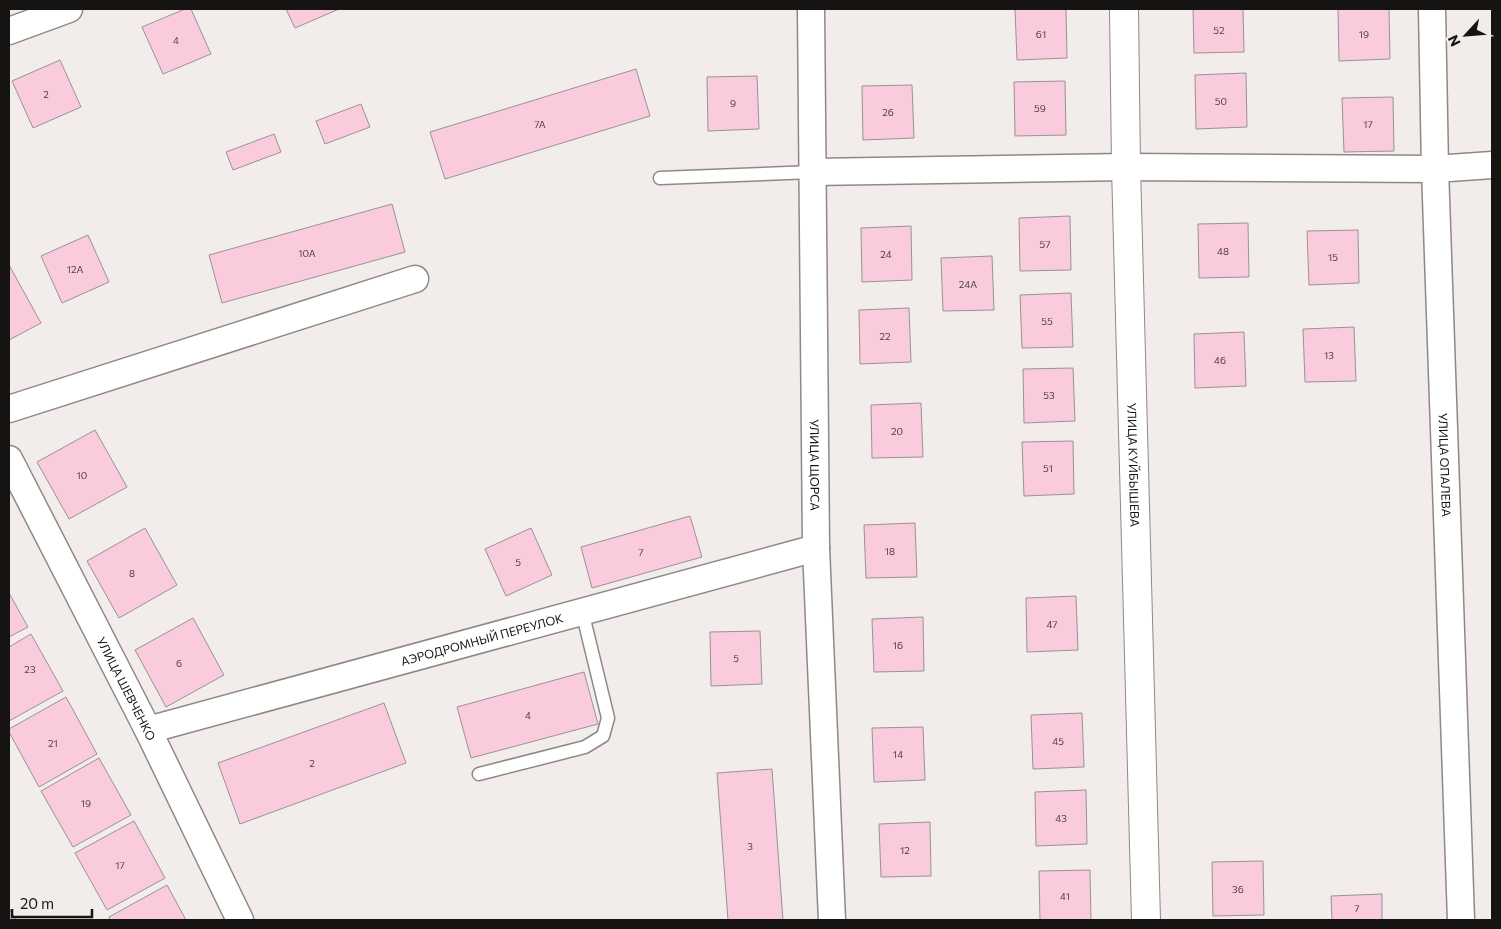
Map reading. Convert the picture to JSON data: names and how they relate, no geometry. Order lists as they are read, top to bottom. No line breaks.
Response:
{"streets":{"street":["УЛИЦА ЩОРСА","УЛИЦА КУЙБЫШЕВА","УЛИЦА ОПАЛЕВА","АЭРОДРОМНЫЙ ПЕРЕУЛОК","УЛИЦА ШЕВЧЕНКО"]},"crossings":[["УЛИЦА ЩОРСА","АЭРОДРОМНЫЙ ПЕРЕУЛОК"],["АЭРОДРОМНЫЙ ПЕРЕУЛОК","УЛИЦА ШЕВЧЕНКО"]],"house_numbers":["52","61","19","4","2","50","9","59","26","7А","17","57","48","10А","24","15","12А","24А","55","22","13","46","53","20","51","10","18","7","5","8","47","16","5","6","23","4","45","21","14","2","19","43","3","12","17","36","41","7"],"scale_bar":"20 m","north":"bottom left"}
